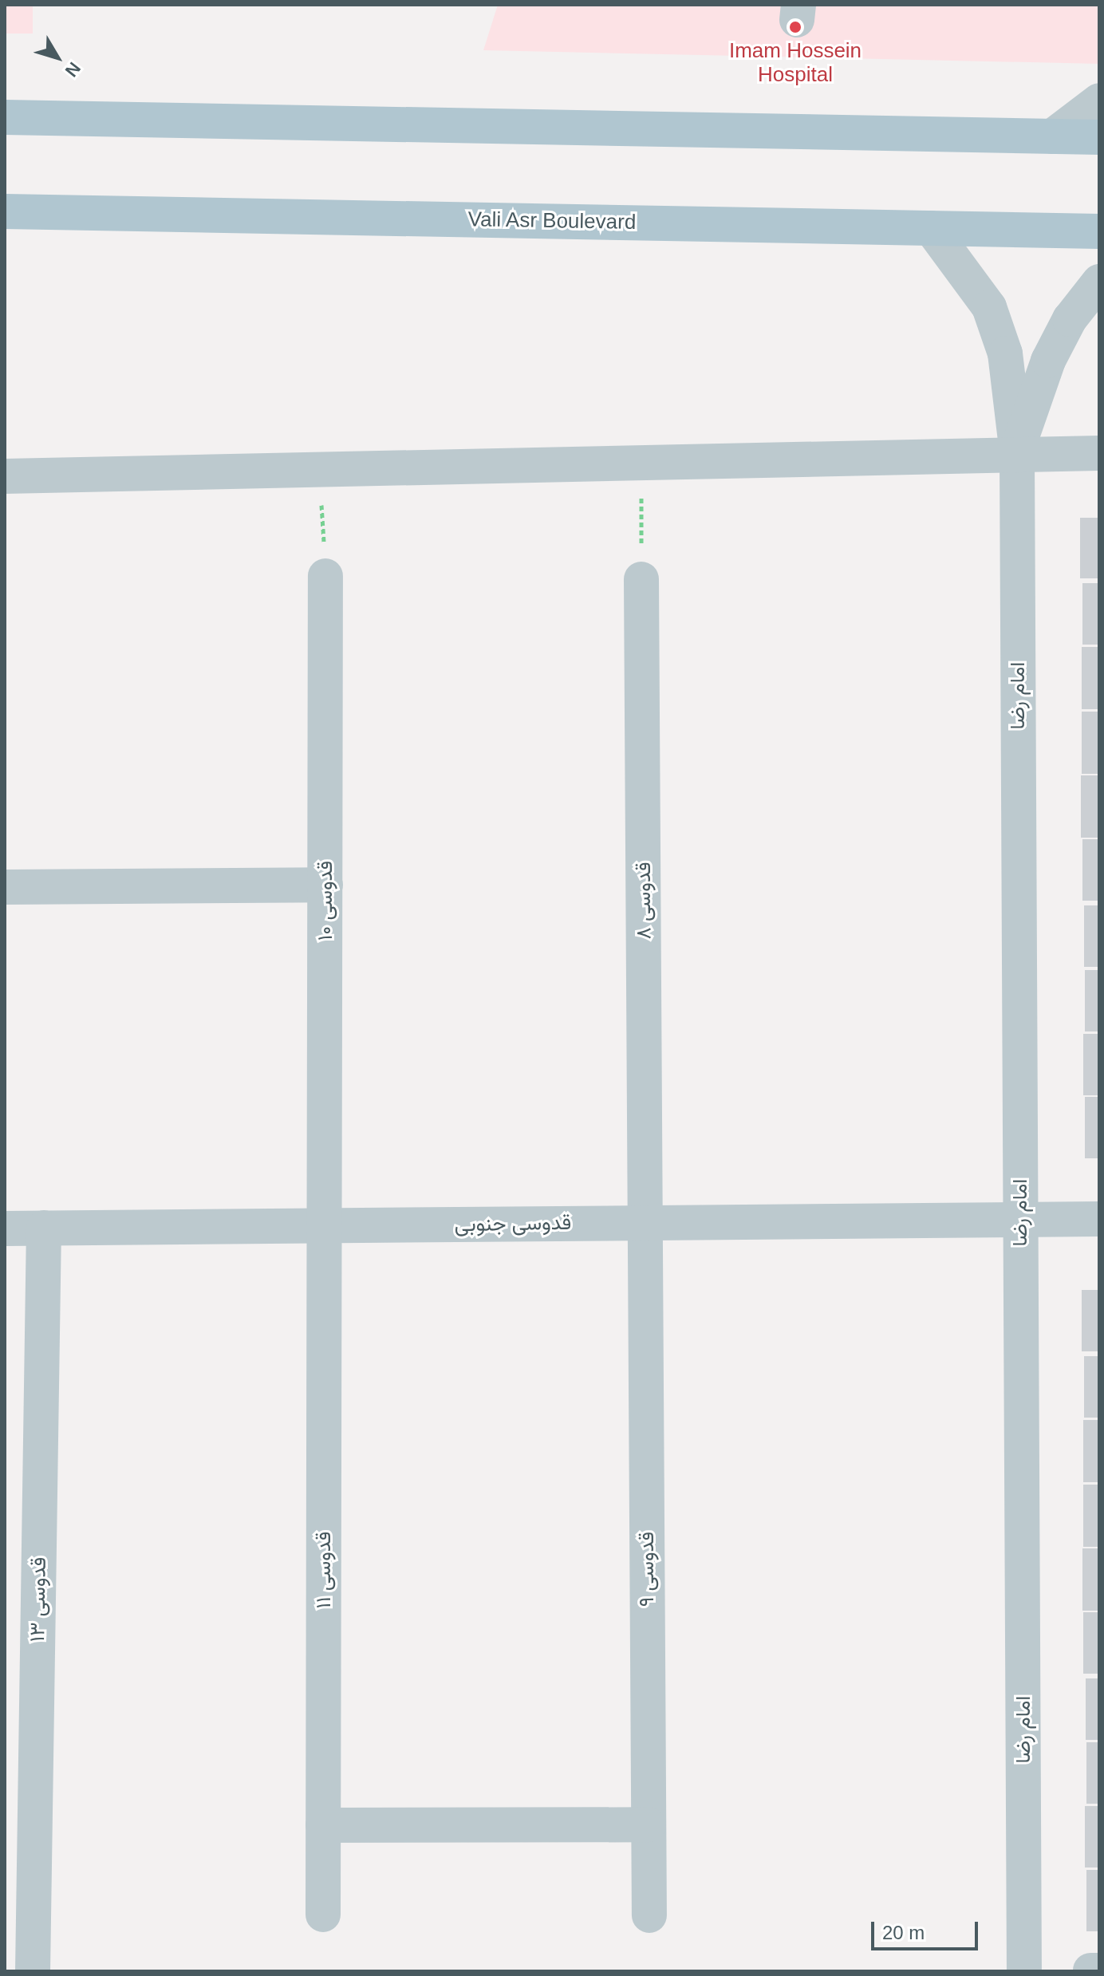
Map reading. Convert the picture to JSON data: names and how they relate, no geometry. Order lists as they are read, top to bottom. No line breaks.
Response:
{"streets":{"main road":["Vali Asr Boulevard"],"street":["امام رضا","قدوسی ۱۰","قدوسی ۸","قدوسی جنوبی","قدوسی ۹","قدوسی ۱۱","قدوسی ۱۳"]},"crossings":[["امام رضا","قدوسی جنوبی"],["قدوسی ۱۰","قدوسی جنوبی"],["قدوسی ۱۰","قدوسی ۱۱"],["قدوسی ۸","قدوسی جنوبی"],["قدوسی ۸","قدوسی ۹"],["قدوسی جنوبی","قدوسی ۹"],["قدوسی جنوبی","قدوسی ۱۱"],["قدوسی جنوبی","قدوسی ۱۳"]],"places":["Imam Hossein Hospital"],"scale_bar":"20 m","north":"bottom right"}
